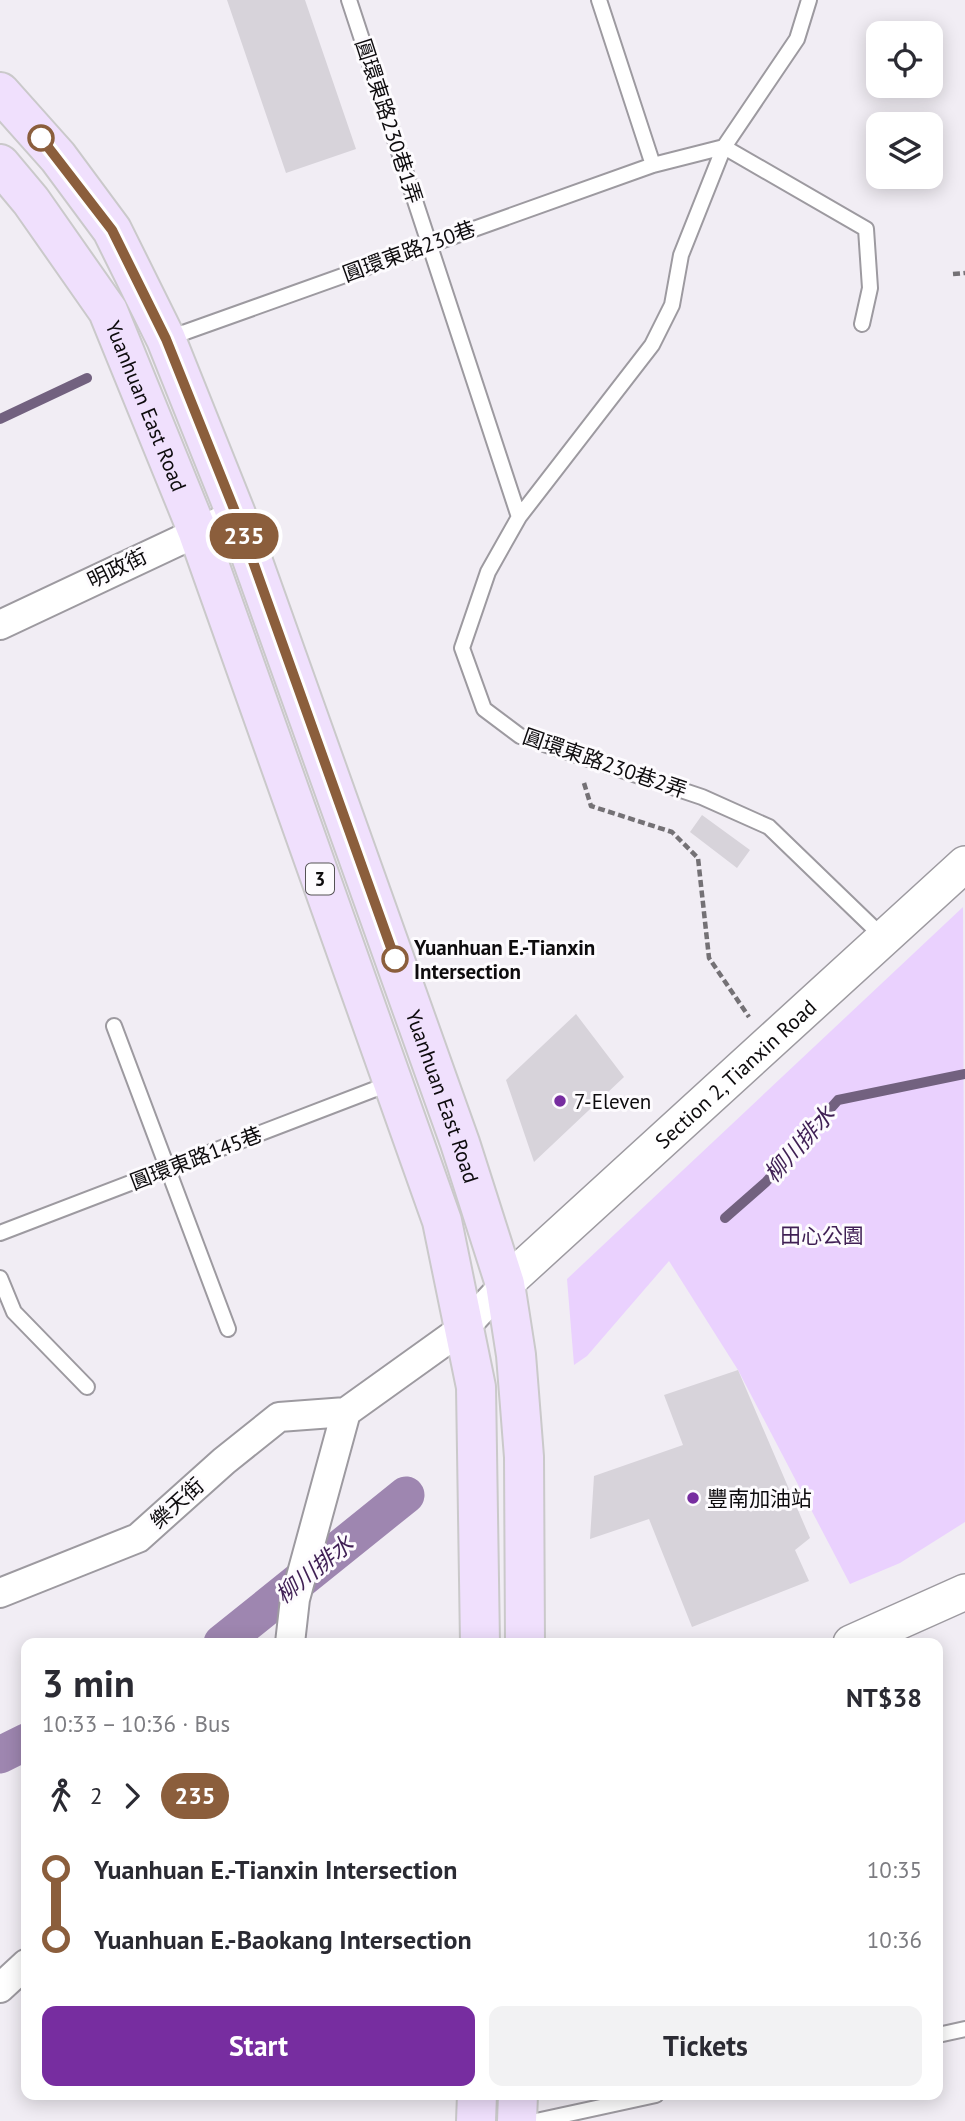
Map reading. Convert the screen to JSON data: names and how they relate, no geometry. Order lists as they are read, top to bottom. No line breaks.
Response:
{"streets":{"main road":["Yuanhuan East Road","3"],"street":["明政街","Section 2, Tianxin Road","樂天街"],"lane":["圓環東路230巷1弄","圓環東路230巷","圓環東路230巷2弄","圓環東路145巷"]},"crossings":[["圓環東路230巷1弄","圓環東路230巷"],["圓環東路230巷","Yuanhuan East Road"],["圓環東路230巷","圓環東路230巷2弄"],["Yuanhuan East Road","明政街"],["Yuanhuan East Road","Section 2, Tianxin Road"],["Yuanhuan East Road","圓環東路145巷"],["圓環東路230巷2弄","Section 2, Tianxin Road"]],"water":["柳川排水"],"parks":["田心公園"],"places":["Yuanhuan E.-Tianxin Intersection","7-Eleven","豐南加油站"],"lines":["bus line 235"],"page":{"on_map":"235","heading":["3 min","10:33 – 10:36 · Bus","NT$38"],"legs":["2","235"],"list":[{"name":"Yuanhuan E.-Tianxin Intersection","value":"10:35"},{"name":"Yuanhuan E.-Baokang Intersection","value":"10:36"}],"buttons":["Start","Tickets"]}}
